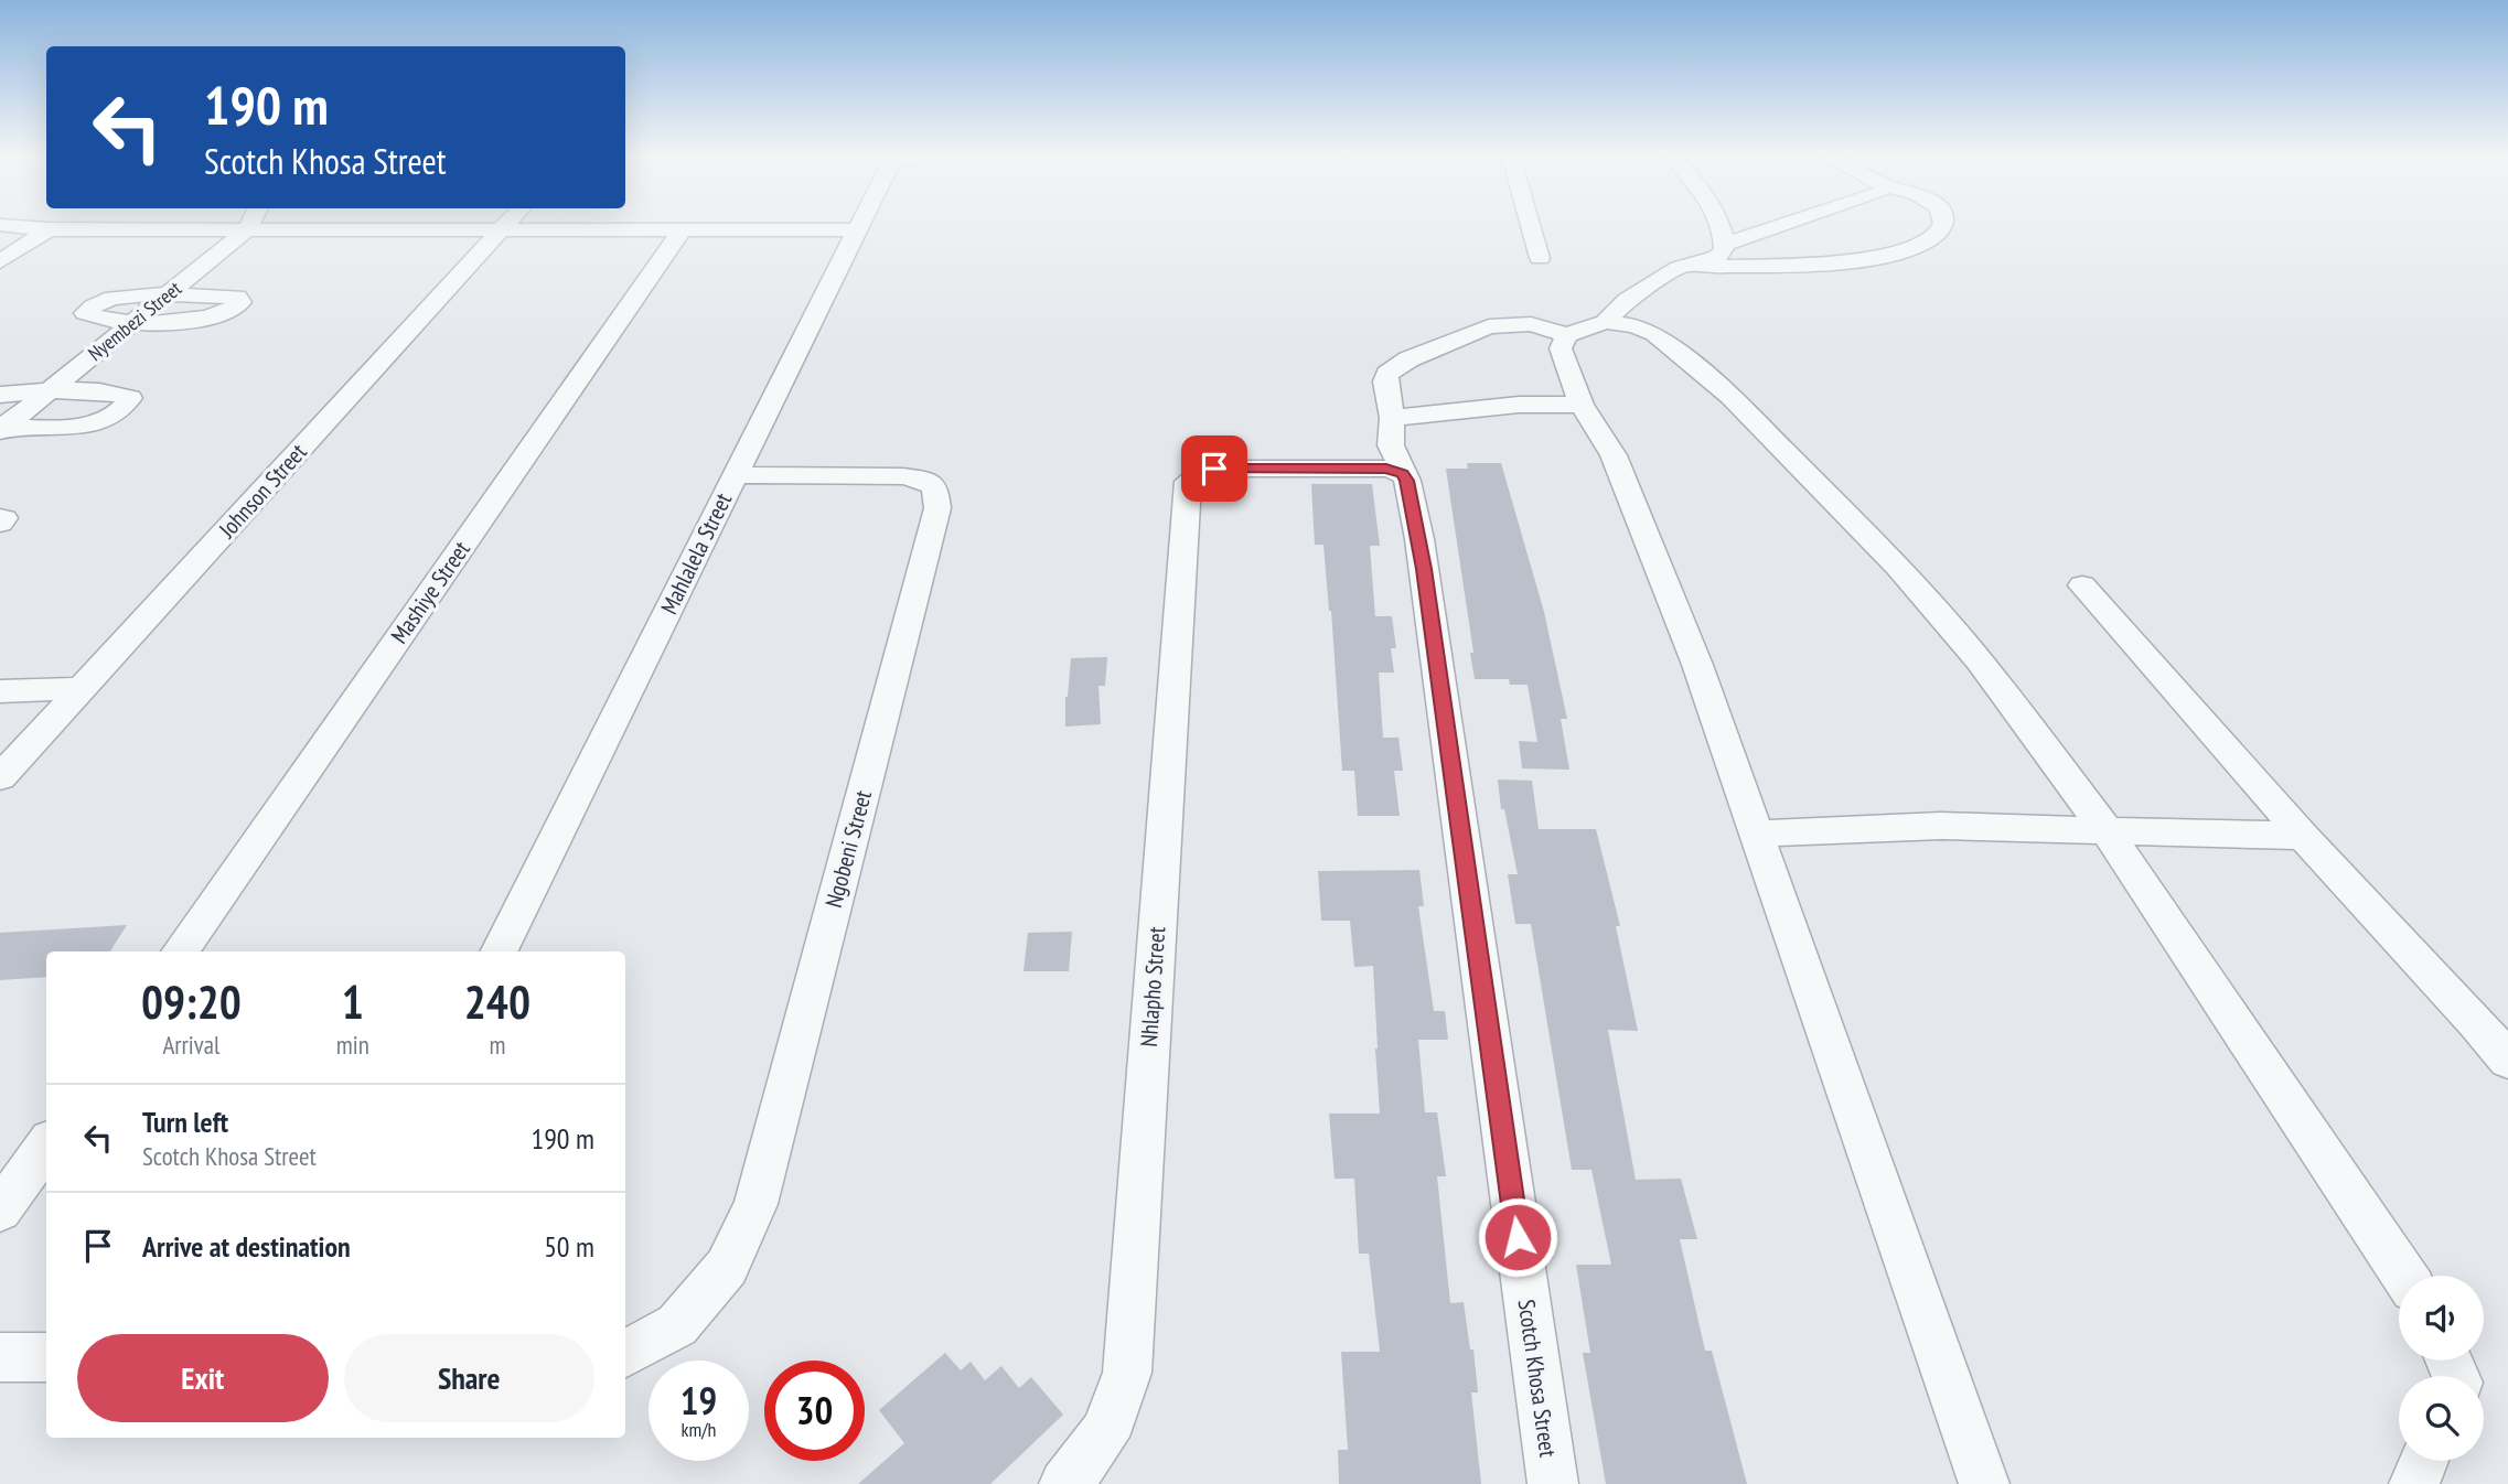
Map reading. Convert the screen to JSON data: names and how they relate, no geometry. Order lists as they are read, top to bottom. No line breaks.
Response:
{"streets":{"street":["Nyembezi Street","Johnson Street","Mahlalela Street","Mashiye Street","Ngobeni Street","Nhlapho Street","Scotch Khosa Street"]},"crossings":[["Mahlalela Street","Ngobeni Street"],["Nhlapho Street","Scotch Khosa Street"]],"page":{"turn":["190 m","Scotch Khosa Street"],"eta":["09:20","Arrival","1","min","240","m"],"list":[{"name":"Turn left","note":"Scotch Khosa Street","value":"190 m"},{"name":"Arrive at destination","value":"50 m"}],"buttons":["Exit","Share"],"speed":"19 km/h","limit":"30"}}
